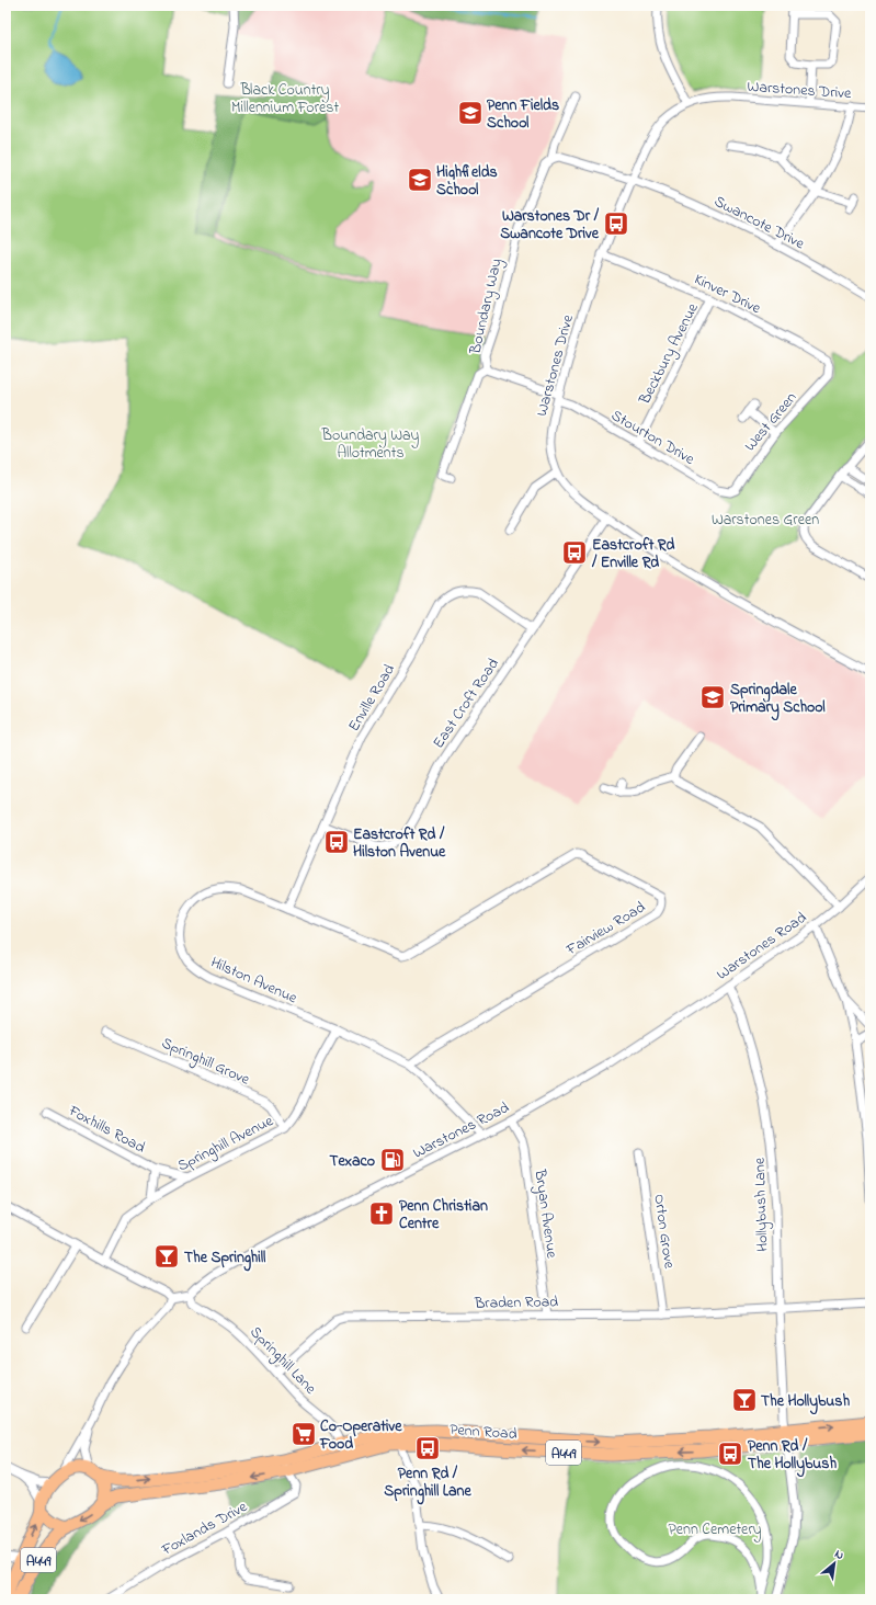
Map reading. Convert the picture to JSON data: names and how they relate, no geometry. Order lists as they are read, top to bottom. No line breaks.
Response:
{"streets":{"highway":["Penn Road","A449"],"street":["Warstones Drive","Swancote Drive","Kinver Drive","Boundary Way","Beckbury Avenue","West Green","Stourton Drive","Enville Road","East Croft Road","Fairview Road","Warstones Road","Hilston Avenue","Springhill Grove","Foxhills Road","Springhill Avenue","Hollybush Lane","Bryan Avenue","Orton Grove","Braden Road","Springhill Lane","Foxlands Drive"]},"crossings":[["Warstones Drive","Swancote Drive"],["Warstones Drive","Kinver Drive"],["Warstones Drive","Stourton Drive"],["Warstones Drive","East Croft Road"],["Swancote Drive","Boundary Way"],["Kinver Drive","Beckbury Avenue"],["Kinver Drive","West Green"],["Boundary Way","Stourton Drive"],["Beckbury Avenue","Stourton Drive"],["West Green","Stourton Drive"],["Enville Road","East Croft Road"],["Enville Road","Hilston Avenue"],["Fairview Road","Hilston Avenue"],["Warstones Road","Hilston Avenue"],["Warstones Road","Hollybush Lane"],["Warstones Road","Bryan Avenue"],["Warstones Road","Springhill Lane"],["Hilston Avenue","Springhill Avenue"],["Springhill Grove","Springhill Avenue"],["Foxhills Road","Springhill Avenue"],["Hollybush Lane","Braden Road"],["Hollybush Lane","Penn Road"],["Bryan Avenue","Braden Road"],["Orton Grove","Braden Road"],["Braden Road","Springhill Lane"],["Springhill Lane","Penn Road"],["Penn Road","A449"],["Penn Road","Foxlands Drive"]],"parks":["Black Country Millennium Forest","Boundary Way Allotments","Warstones Green","Penn Cemetery"],"places":{"school or university":["Penn Fields School","Highfields School","Springdale Primary School"],"bus stop":["Warstones Dr / Swancote Drive","Eastcroft Rd / Enville Rd","Eastcroft Rd / Hilston Avenue","Penn Rd / Springhill Lane","Penn Rd / The Hollybush"],"fuel station":["Texaco"],"church":["Penn Christian Centre"],"bar":["The Springhill","The Hollybush"],"supermarket":["Co-Operative Food"]},"north":"top right"}
